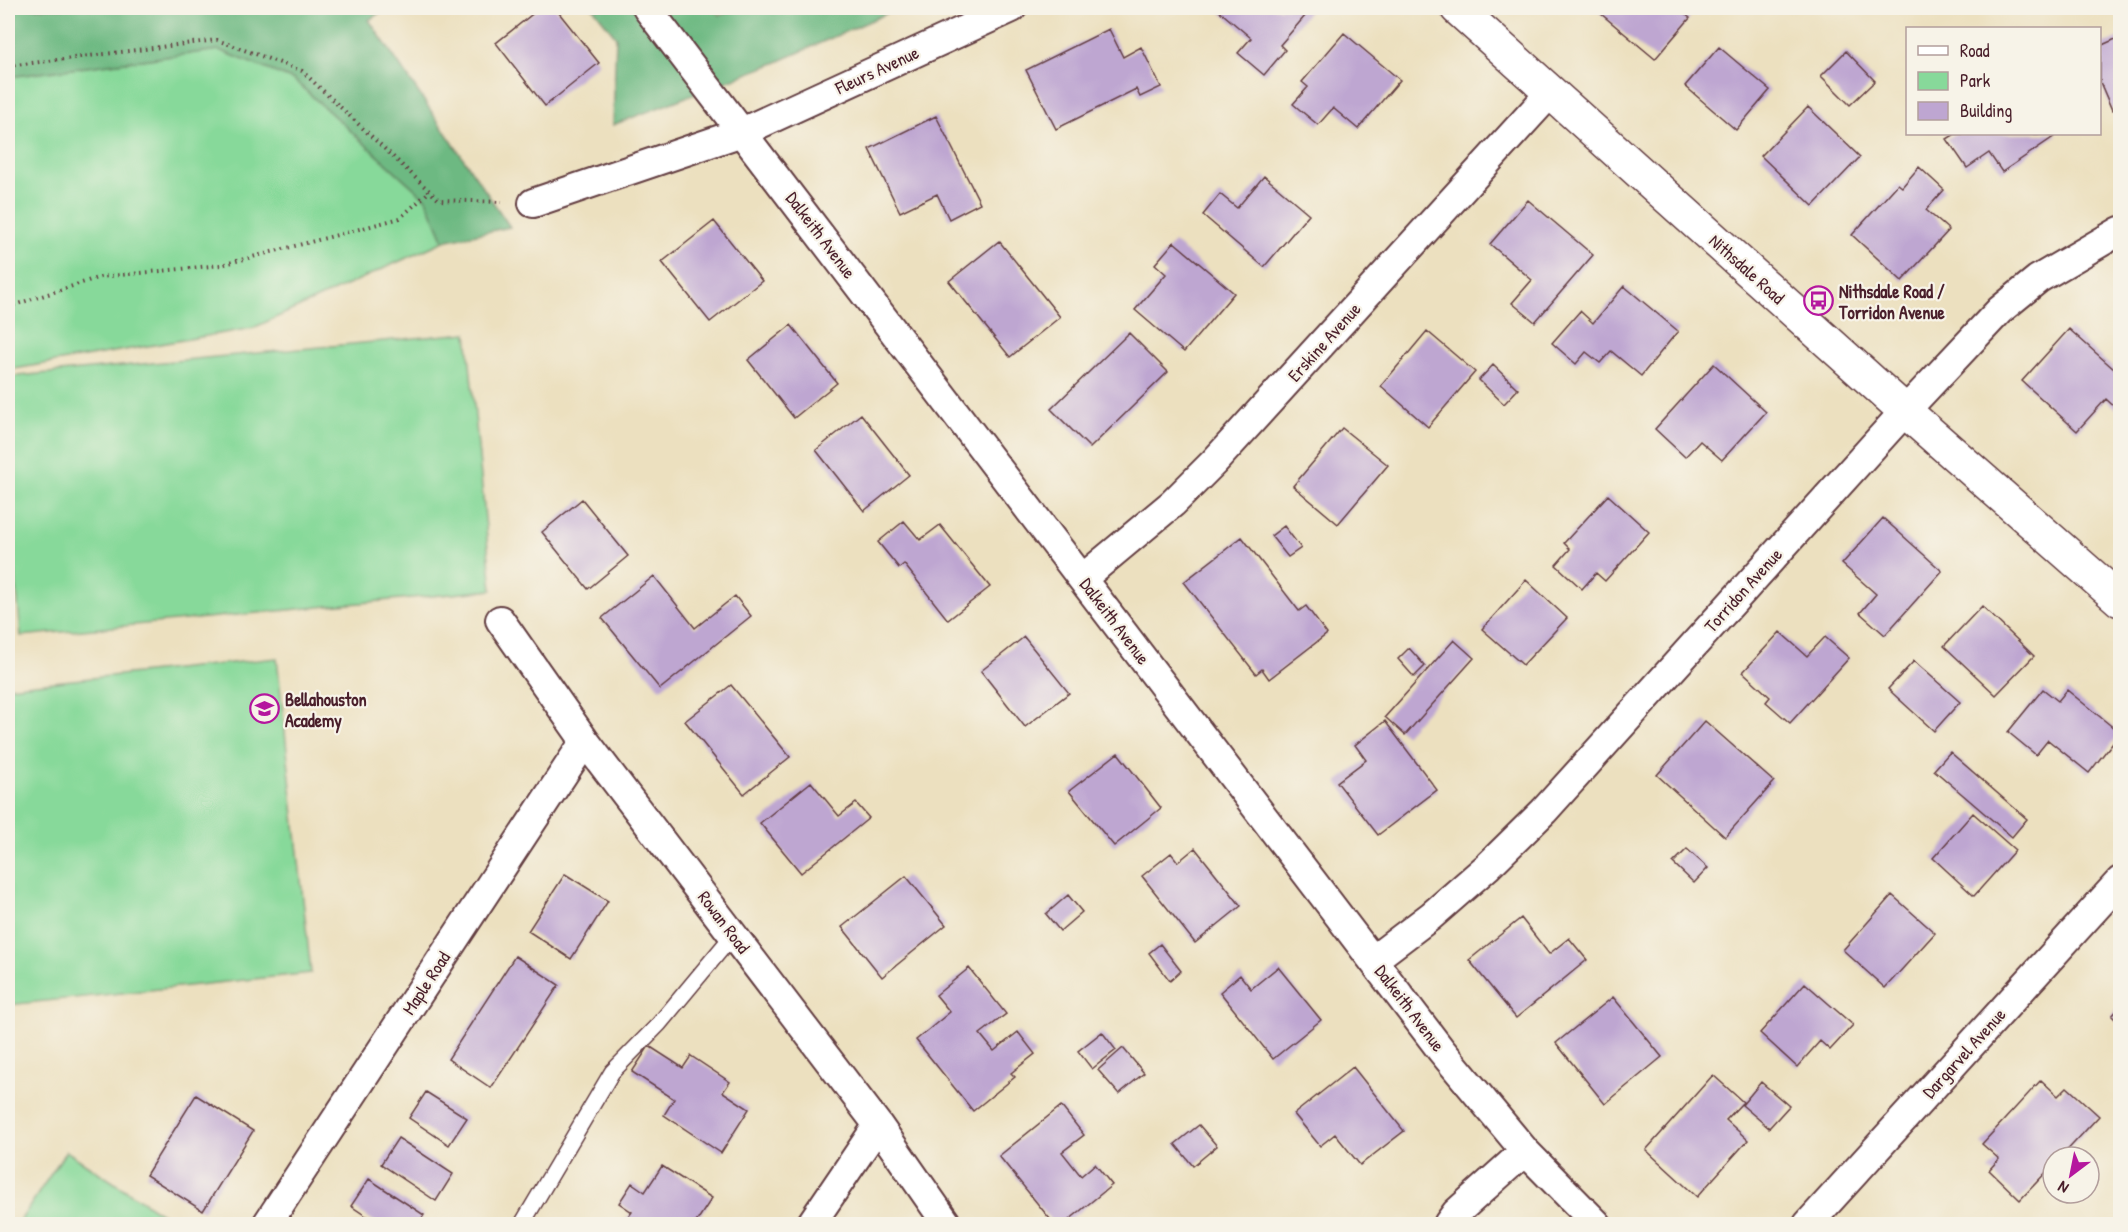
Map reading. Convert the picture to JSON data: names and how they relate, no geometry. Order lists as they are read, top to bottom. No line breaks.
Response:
{"streets":{"street":["Fleurs Avenue","Dalkeith Avenue","Nithsdale Road","Erskine Avenue","Torridon Avenue","Rowan Road","Maple Road","Dargarvel Avenue"]},"crossings":[["Fleurs Avenue","Dalkeith Avenue"],["Dalkeith Avenue","Erskine Avenue"],["Dalkeith Avenue","Torridon Avenue"],["Nithsdale Road","Erskine Avenue"],["Nithsdale Road","Torridon Avenue"],["Rowan Road","Maple Road"]],"places":{"bus stop":["Nithsdale Road / Torridon Avenue"],"school or university":["Bellahouston Academy"]},"legend":["Road","Park","Building"],"north":"bottom left"}
